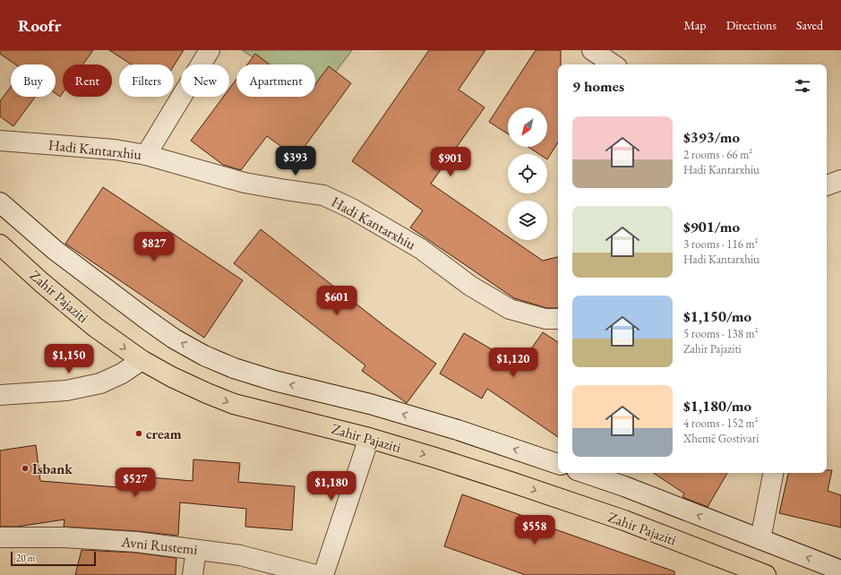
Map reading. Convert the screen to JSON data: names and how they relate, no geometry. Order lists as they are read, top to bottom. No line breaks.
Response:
{"streets":{"main road":["Zahir Pajaziti"],"street":["Hadi Kantarxhiu","Avni Rustemi"]},"one_way":["Zahir Pajaziti"],"places":["cream","Isbank"],"scale_bar":"20 m","north":"bottom left","page":{"header":"Roofr","nav":["Map","Directions","Saved"],"chip":["Buy","Rent","Filters","New","Apartment"],"heading":"9 homes","list":[{"name":"$393/mo","note":"2 rooms · 66 m² · Hadi Kantarxhiu"},{"name":"$901/mo","note":"3 rooms · 116 m² · Hadi Kantarxhiu"},{"name":"$1,150/mo","note":"5 rooms · 138 m² · Zahir Pajaziti"},{"name":"$1,180/mo","note":"4 rooms · 152 m² · Xhemë Gostivari"}],"price":["$393","$901","$827","$601","$1,150","$1,120","$527","$1,180","$558"],"scale":"20 m"}}
